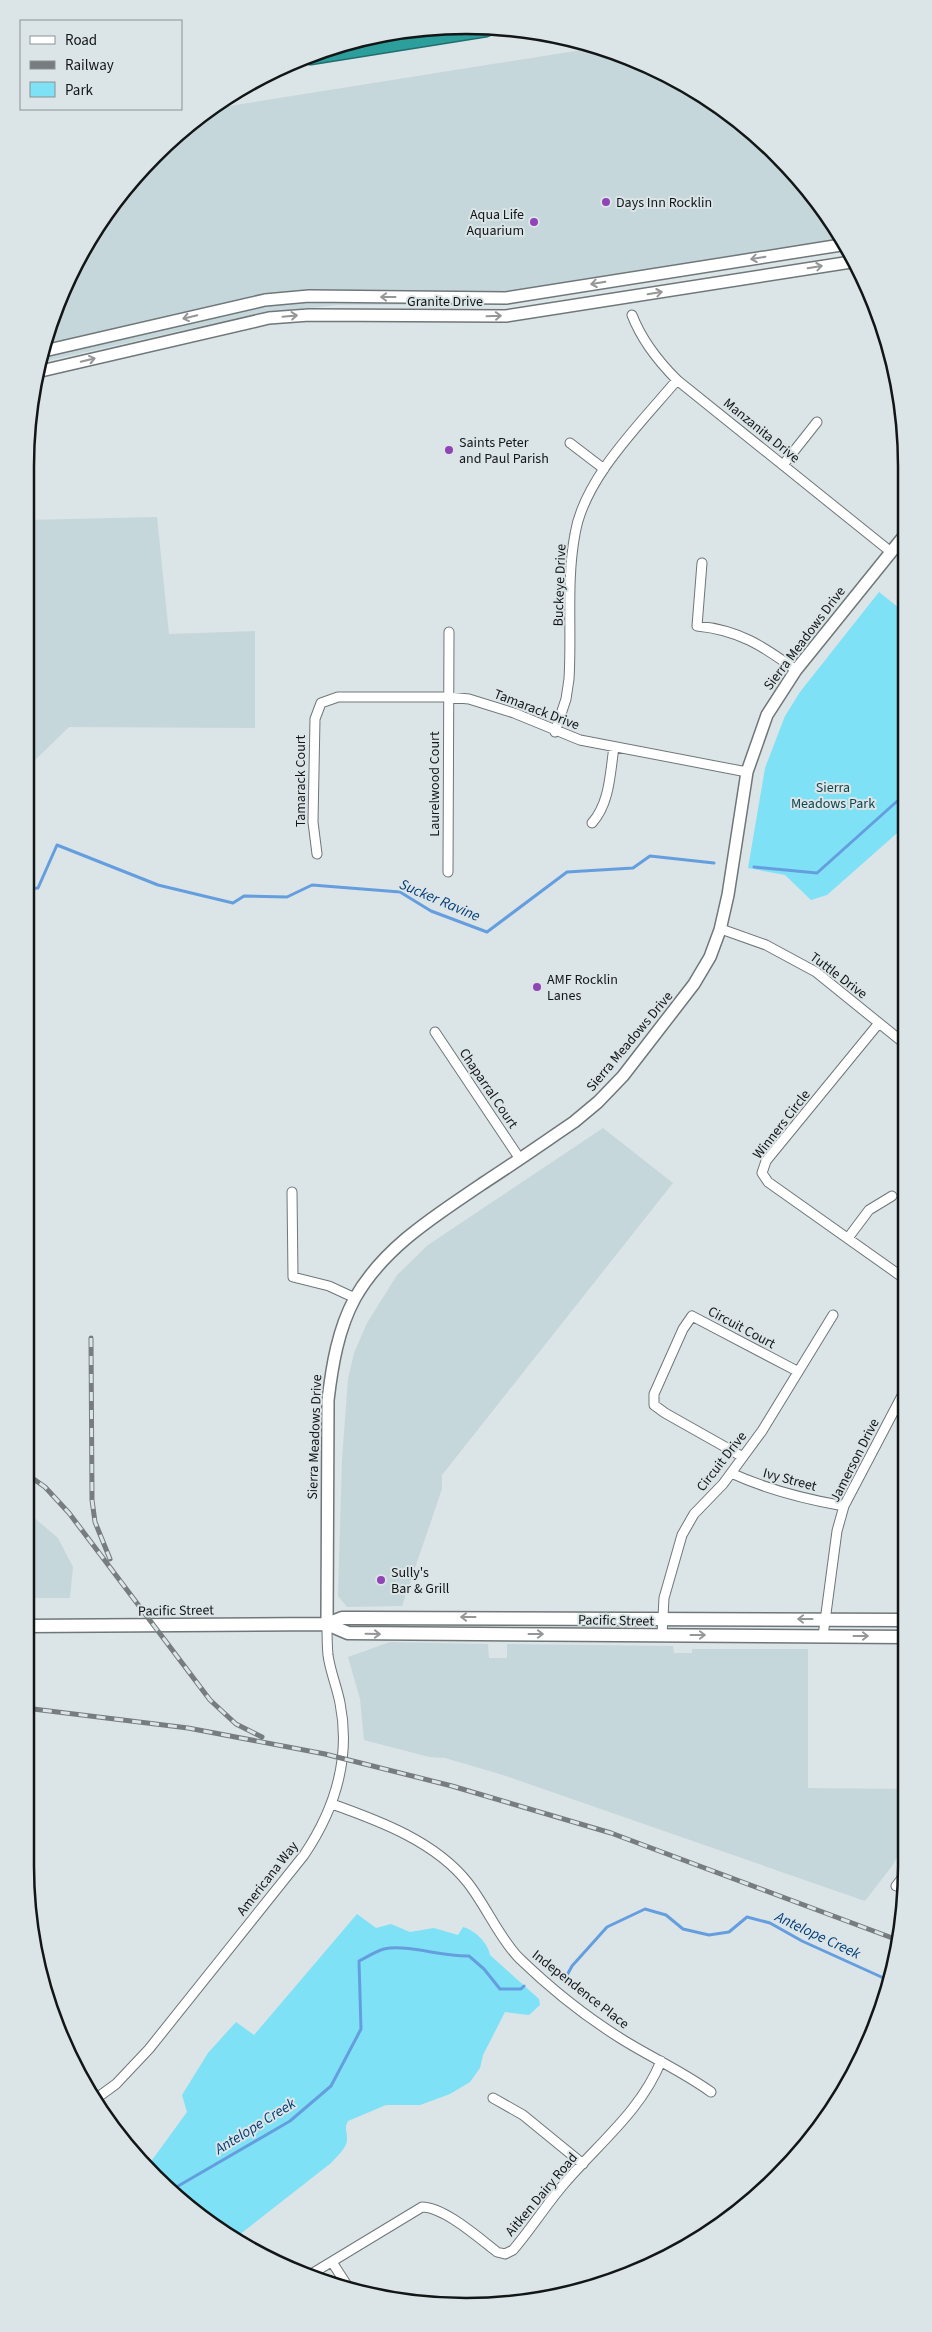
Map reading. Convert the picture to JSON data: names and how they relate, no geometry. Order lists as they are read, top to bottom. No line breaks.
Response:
{"streets":{"main road":["Pacific Street"],"street":["Granite Drive","Manzanita Drive","Buckeye Drive","Sierra Meadows Drive","Tamarack Drive","Tamarack Court","Laurelwood Court","Tuttle Drive","Chaparral Court","Winners Circle","Circuit Court","Jamerson Drive","Circuit Drive","Ivy Street","Americana Way","Independence Place","Aitken Dairy Road"]},"crossings":[["Manzanita Drive","Buckeye Drive"],["Manzanita Drive","Sierra Meadows Drive"],["Buckeye Drive","Tamarack Drive"],["Sierra Meadows Drive","Tamarack Drive"],["Sierra Meadows Drive","Tuttle Drive"],["Sierra Meadows Drive","Chaparral Court"],["Sierra Meadows Drive","Pacific Street"],["Sierra Meadows Drive","Americana Way"],["Tamarack Drive","Tamarack Court"],["Tamarack Drive","Laurelwood Court"],["Tuttle Drive","Winners Circle"],["Circuit Court","Circuit Drive"],["Jamerson Drive","Ivy Street"],["Jamerson Drive","Pacific Street"],["Circuit Drive","Ivy Street"],["Circuit Drive","Pacific Street"],["Pacific Street","Americana Way"],["Americana Way","Independence Place"],["Independence Place","Aitken Dairy Road"]],"water":["Sucker Ravine","Antelope Creek"],"parks":["Sierra Meadows Park"],"places":["Days Inn Rocklin","Aqua Life Aquarium","Saints Peter and Paul Parish","AMF Rocklin Lanes","Sully's Bar & Grill"],"legend":["Road","Railway","Park"]}
